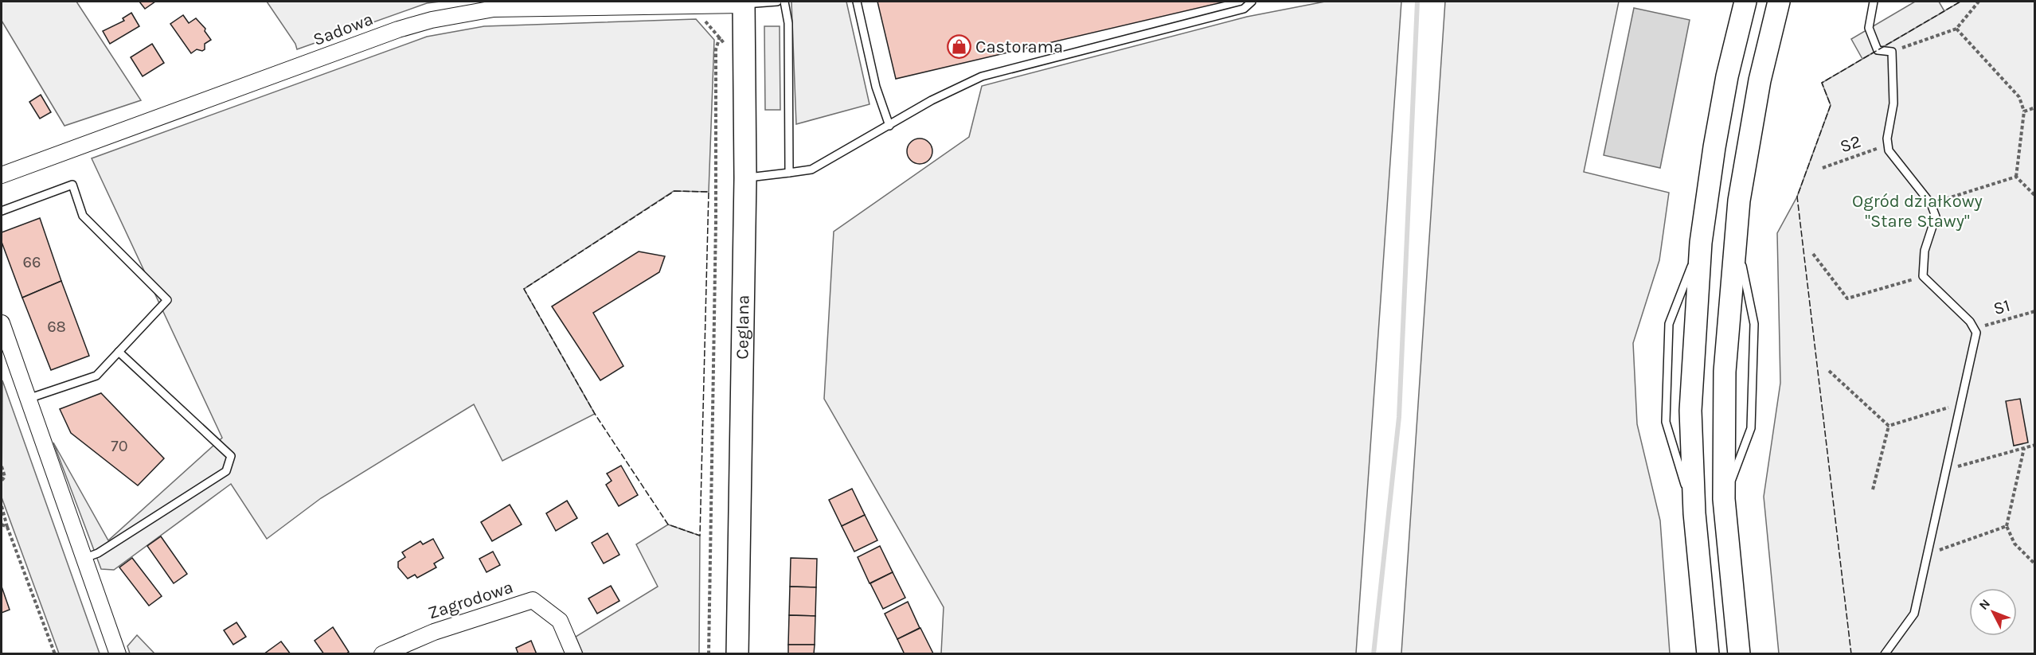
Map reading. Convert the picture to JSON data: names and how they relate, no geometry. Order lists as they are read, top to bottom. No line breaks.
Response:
{"streets":{"main road":["Ceglana"],"street":["Sadowa","Zagrodowa"],"path":["S2","S1"]},"crossings":[["Sadowa","Ceglana"]],"parks":["Ogród działkowy \"Stare Stawy\""],"places":{"shop":["Castorama"]},"house_numbers":["66","68","70"],"north":"top left"}
